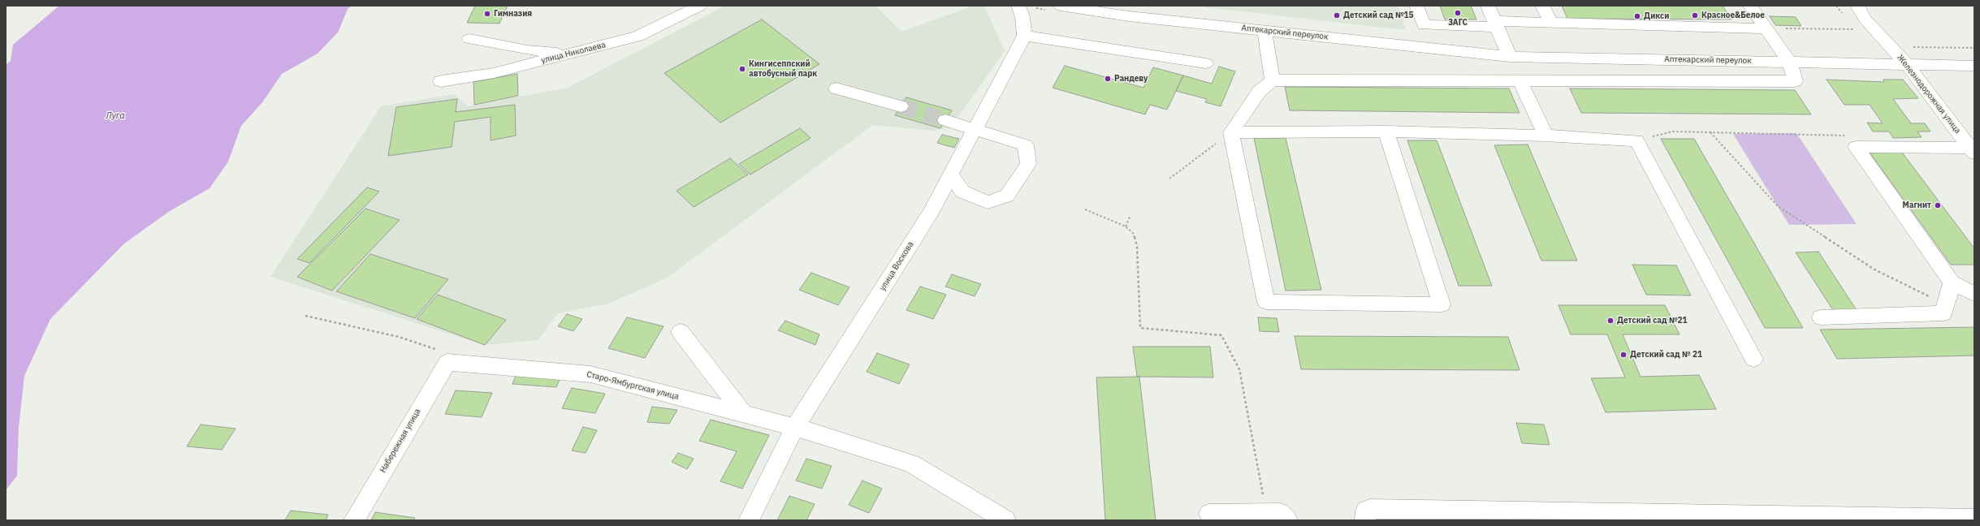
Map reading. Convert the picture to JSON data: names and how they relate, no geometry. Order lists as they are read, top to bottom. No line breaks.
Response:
{"streets":{"street":["Аптекарский переулок","улица Николаева","Железнодорожная улица","улица Воскова","Старо-Ямбургская улица","Набережная улица"]},"crossings":[["Аптекарский переулок","Железнодорожная улица"],["улица Воскова","Старо-Ямбургская улица"],["Старо-Ямбургская улица","Набережная улица"]],"water":["Луга"],"places":["ЗАГС","Гимназия","Детский сад №15","Красное&Белое","Дикси","Кингисеппский автобусный парк","Рандеву","Магнит","Детский сад №21","Детский сад № 21"]}
